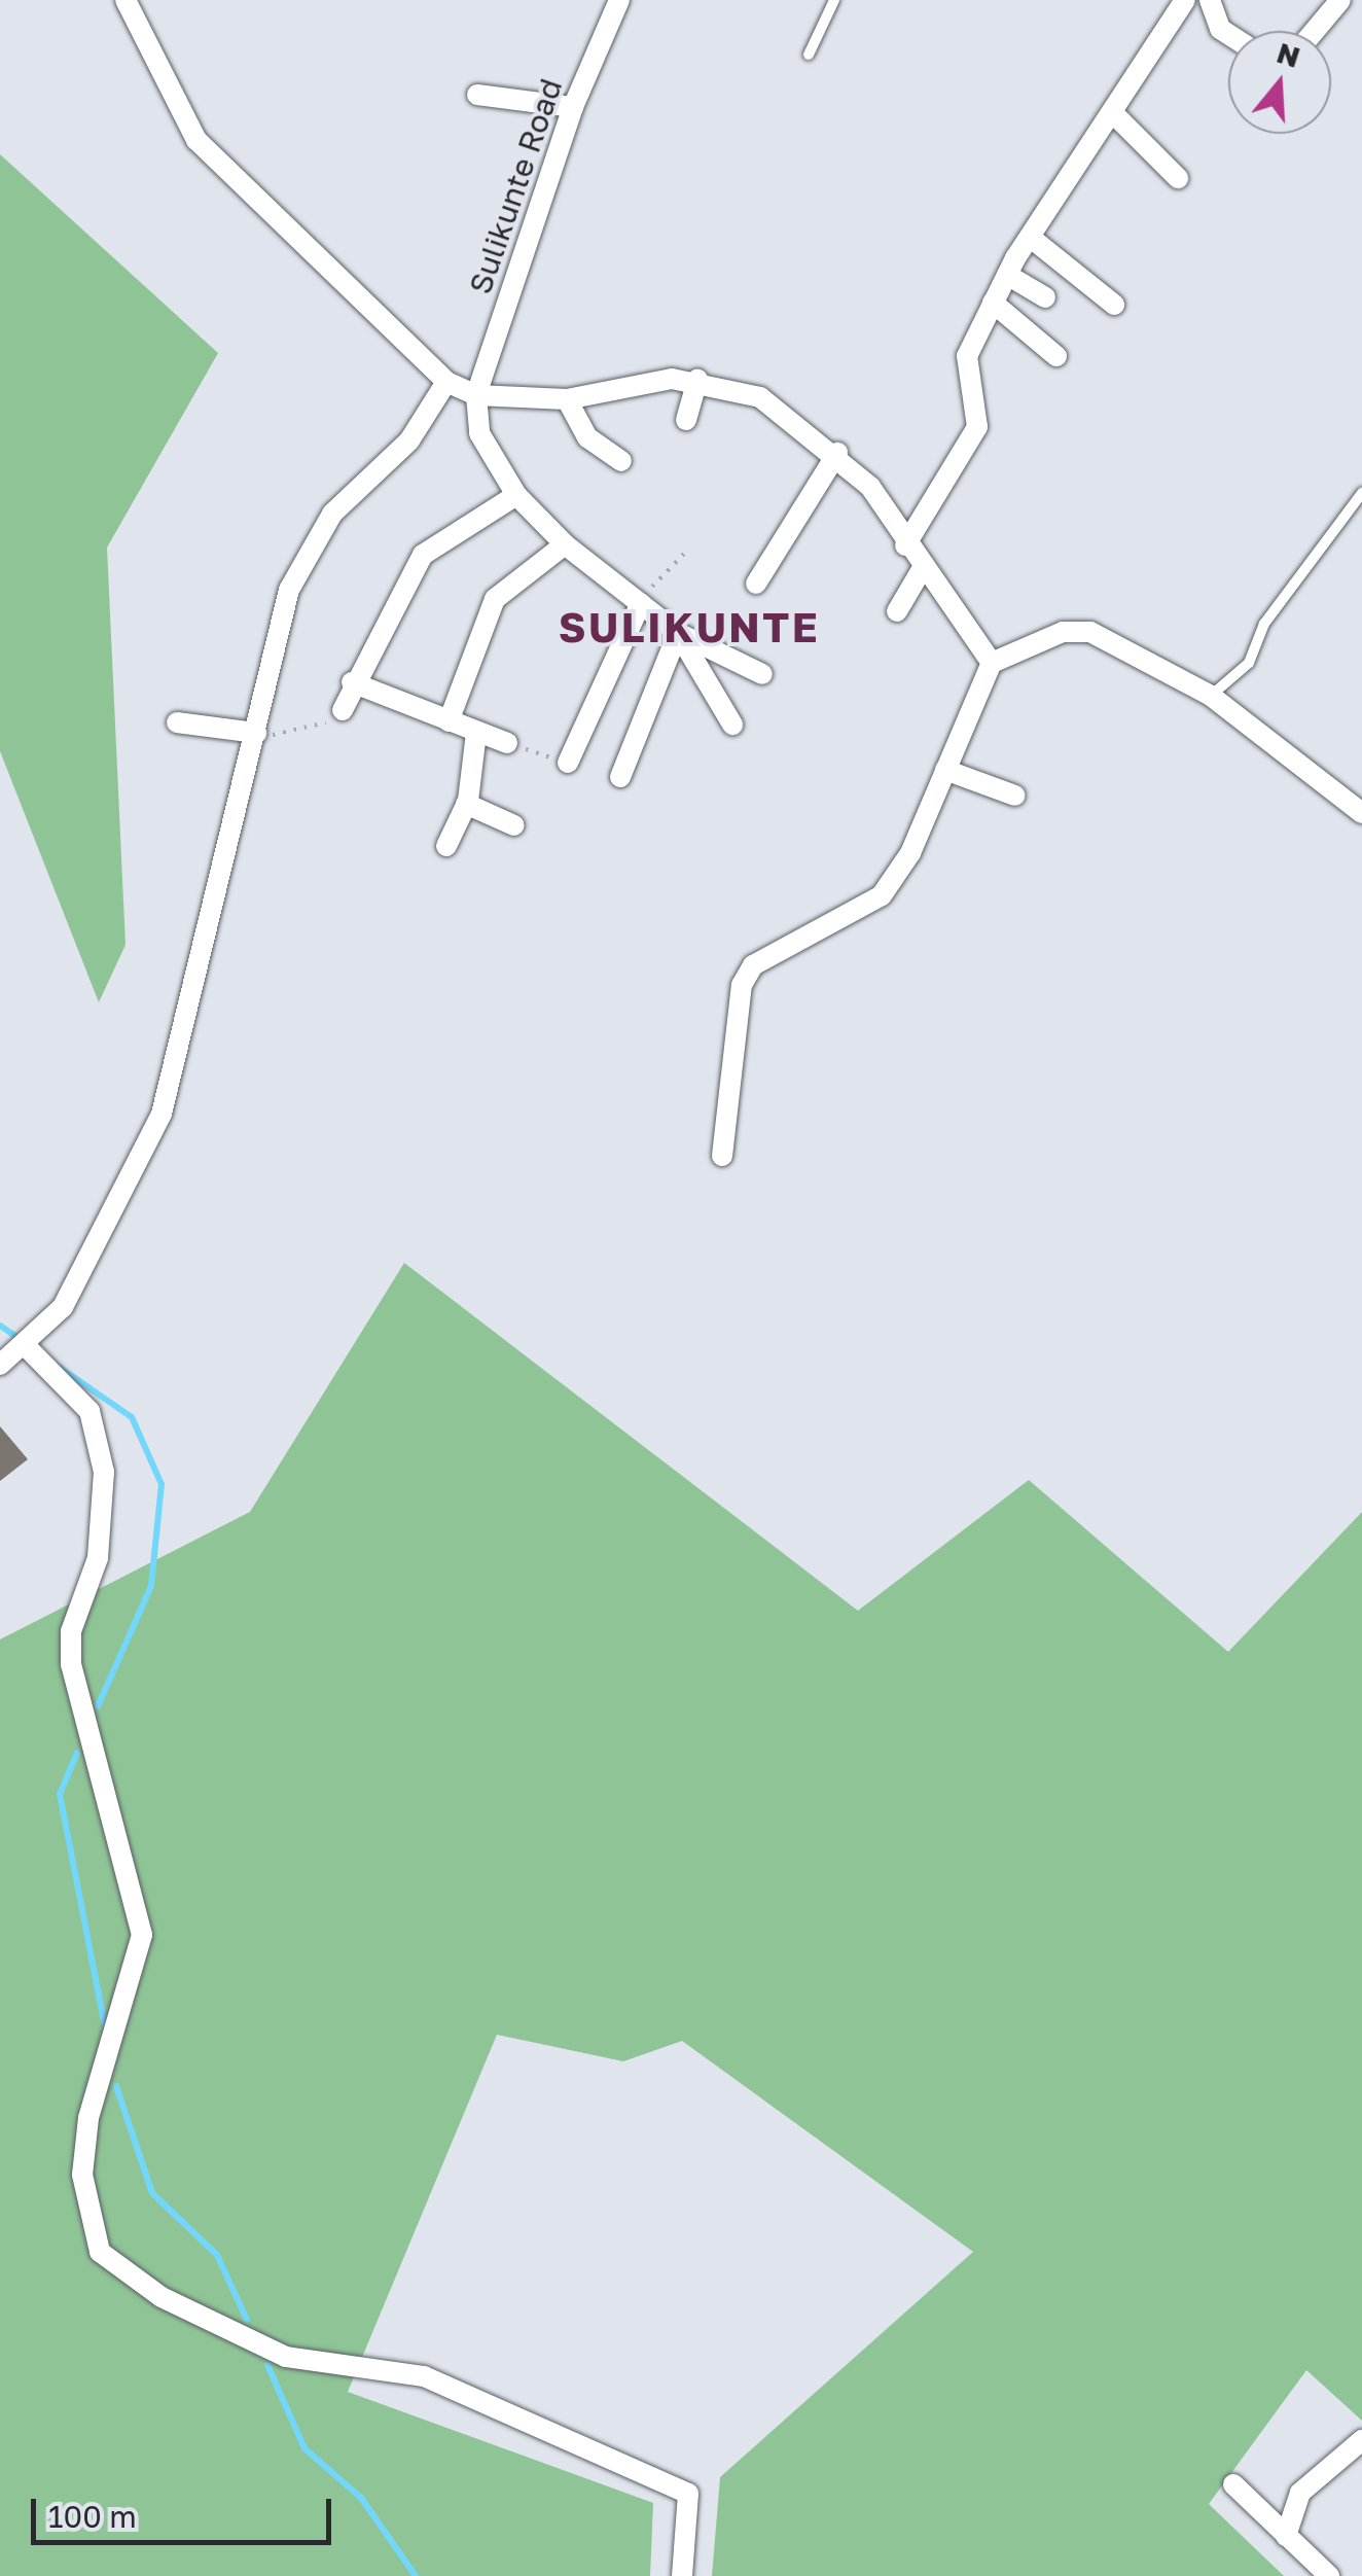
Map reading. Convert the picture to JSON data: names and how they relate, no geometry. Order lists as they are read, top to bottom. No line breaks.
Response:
{"streets":{"street":["Sulikunte Road"]},"districts":["SULIKUNTE"],"scale_bar":"100 m","north":"top"}
